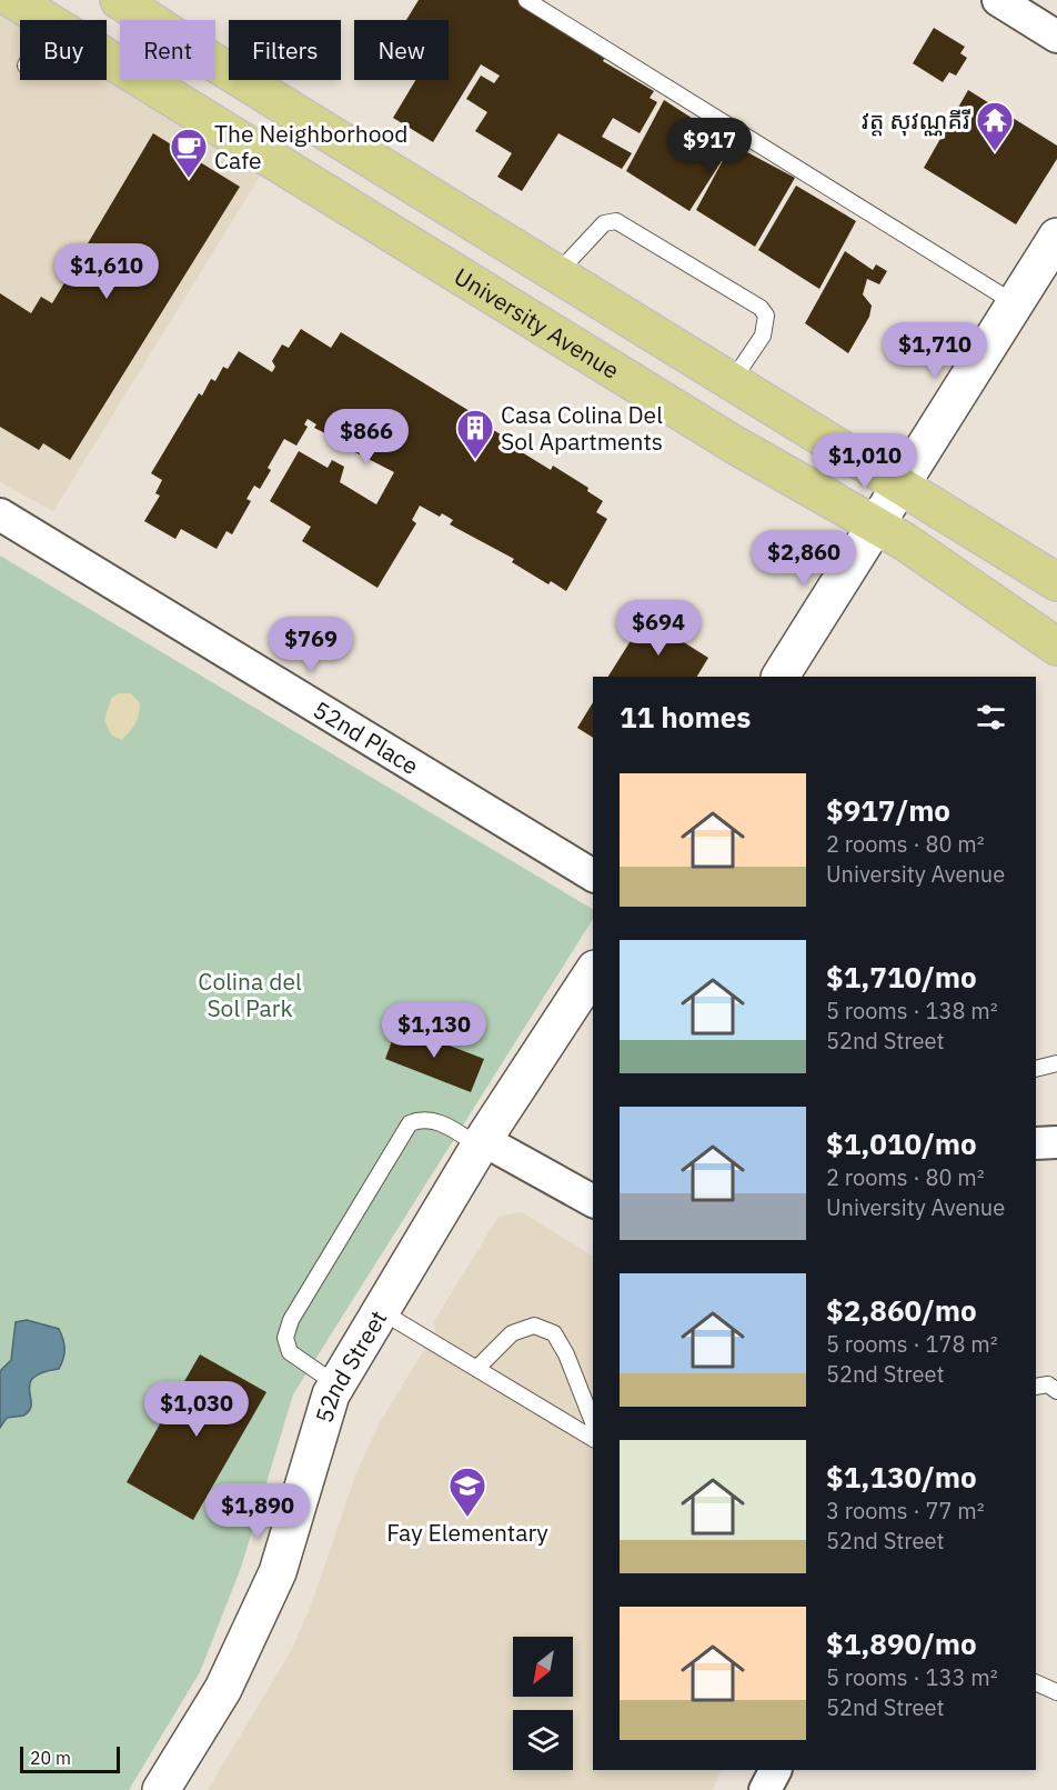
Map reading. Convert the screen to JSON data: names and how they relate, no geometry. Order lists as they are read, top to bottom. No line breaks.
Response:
{"streets":{"main road":["University Avenue"],"street":["52nd Place","52nd Street"]},"parks":["Colina del Sol Park"],"places":{"temple":["វត្ត សុវណ្ណគីរី"],"cafe":["The Neighborhood Cafe"],"building":["Casa Colina Del Sol Apartments"],"school or university":["Fay Elementary"]},"scale_bar":"20 m","north":"bottom left","page":{"chip":["Buy","Rent","Filters","New"],"price":["$917","$1,610","$1,710","$866","$1,010","$2,860","$694","$769","$1,130","$1,030","$1,890"],"heading":"11 homes","list":[{"name":"$917/mo","note":"2 rooms · 80 m² · University Avenue"},{"name":"$1,710/mo","note":"5 rooms · 138 m² · 52nd Street"},{"name":"$1,010/mo","note":"2 rooms · 80 m² · University Avenue"},{"name":"$2,860/mo","note":"5 rooms · 178 m² · 52nd Street"},{"name":"$1,130/mo","note":"3 rooms · 77 m² · 52nd Street"},{"name":"$1,890/mo","note":"5 rooms · 133 m² · 52nd Street"}],"scale":"20 m"}}
